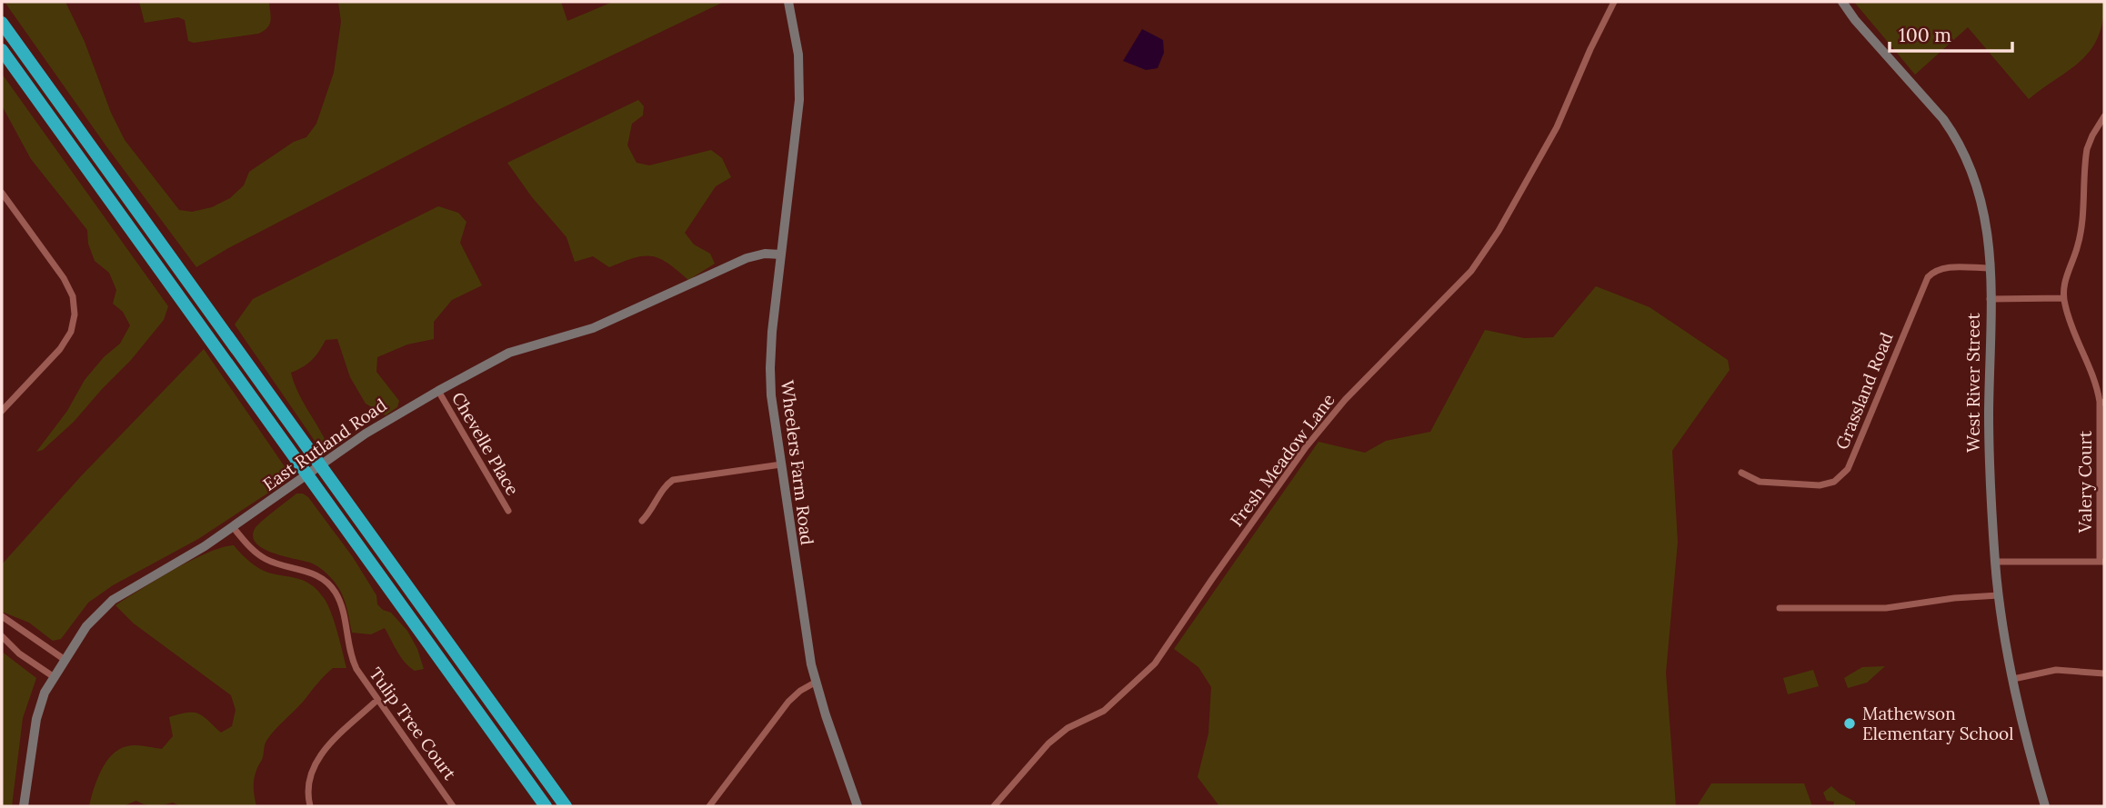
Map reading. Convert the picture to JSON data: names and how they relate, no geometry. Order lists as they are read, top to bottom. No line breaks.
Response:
{"streets":{"main road":["West River Street","East Rutland Road","Wheelers Farm Road"],"street":["Grassland Road","Chevelle Place","Fresh Meadow Lane","Valery Court","Tulip Tree Court"]},"crossings":[["West River Street","Grassland Road"],["Chevelle Place","East Rutland Road"],["East Rutland Road","Wheelers Farm Road"],["East Rutland Road","Tulip Tree Court"]],"places":["Mathewson Elementary School"],"scale_bar":"100 m"}
